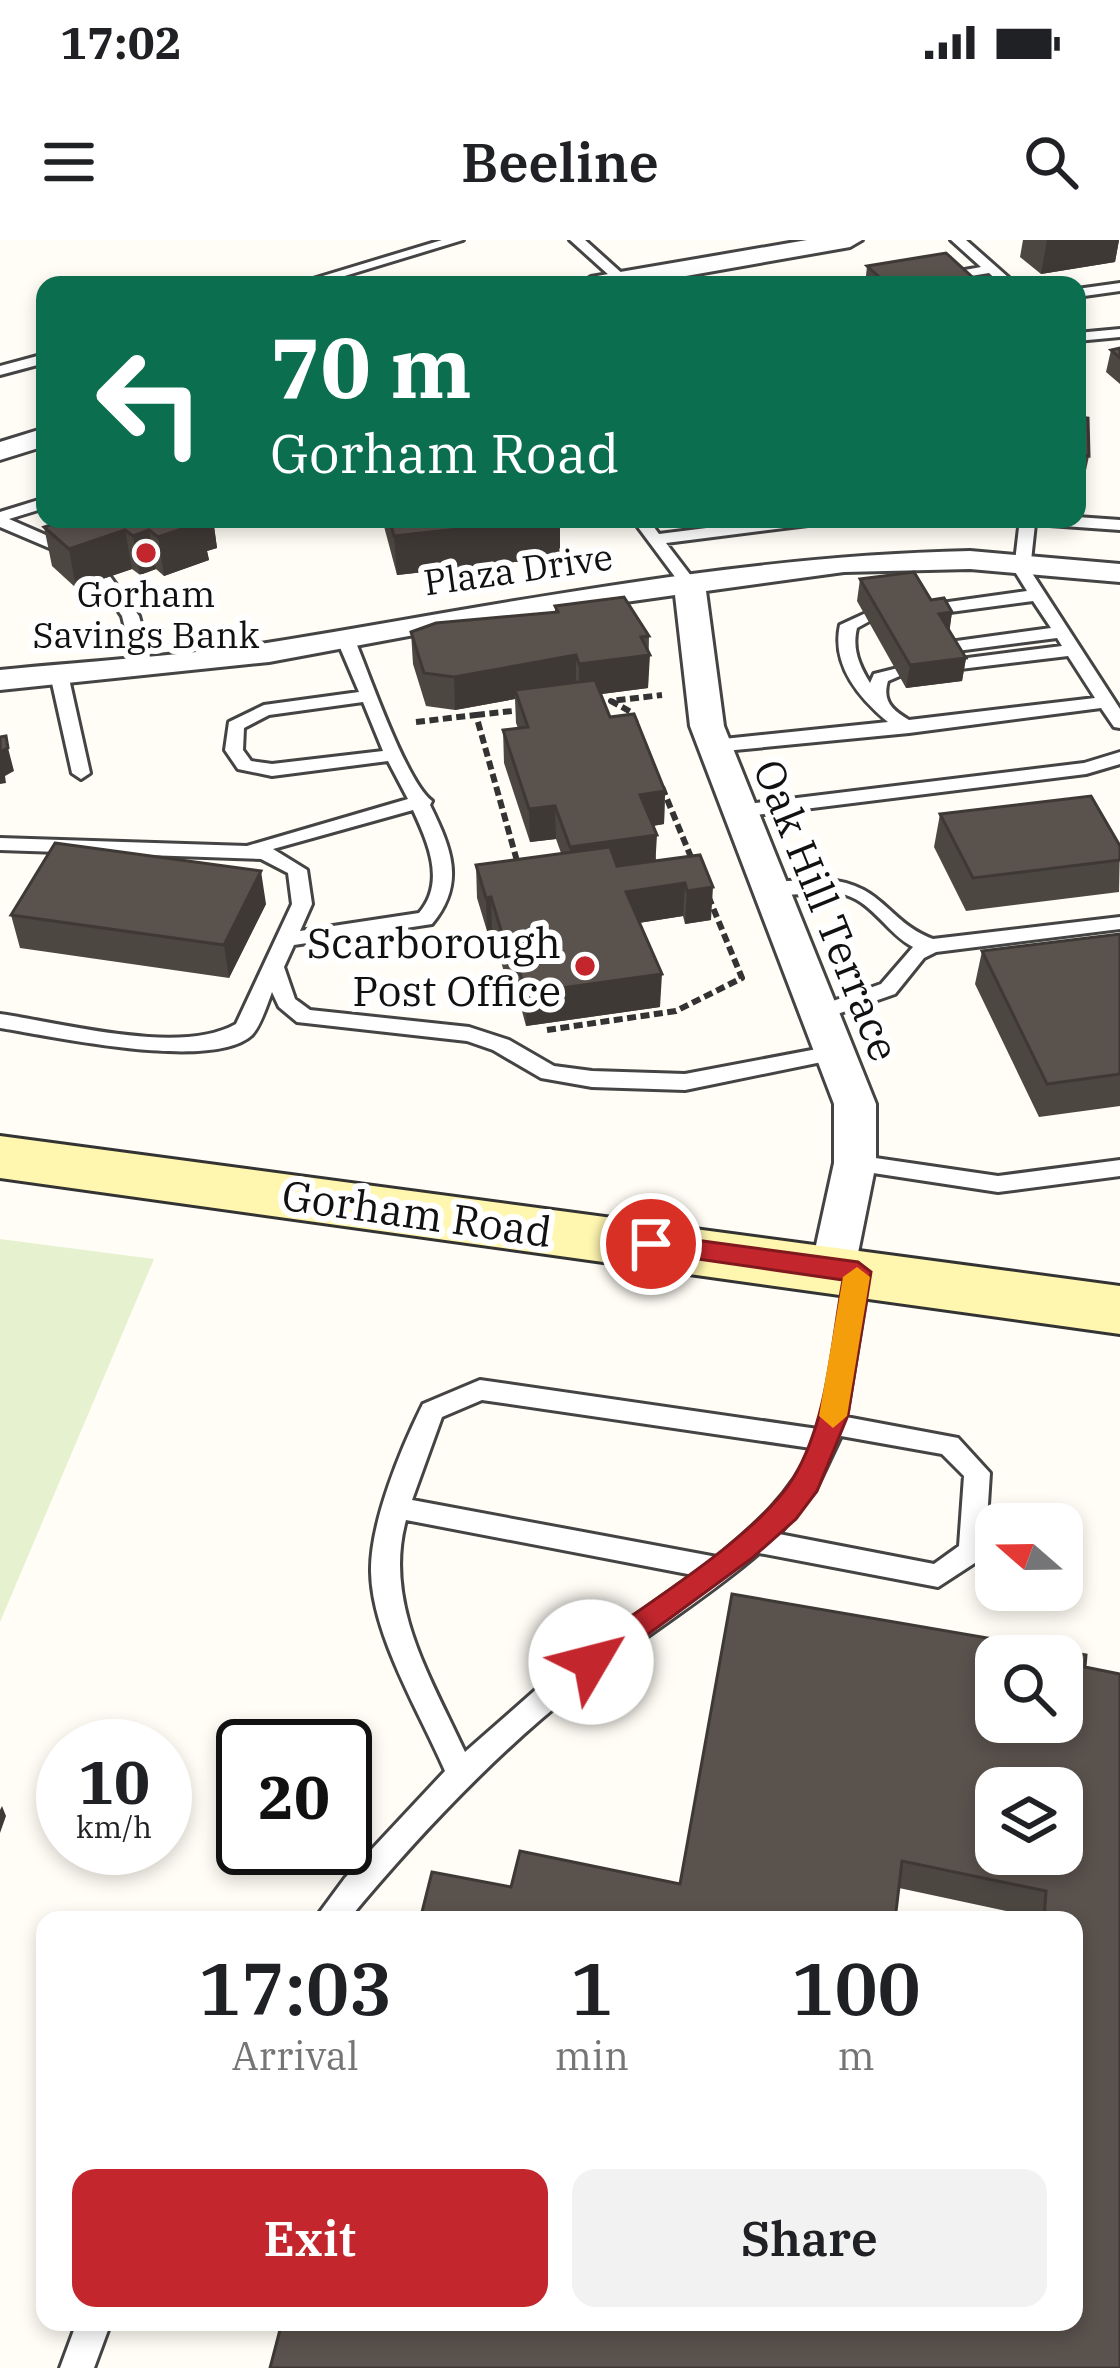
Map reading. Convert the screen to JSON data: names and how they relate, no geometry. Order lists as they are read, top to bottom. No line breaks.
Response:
{"streets":{"main road":["Gorham Road"],"street":["Plaza Drive","Oak Hill Terrace"]},"crossings":[["Plaza Drive","Oak Hill Terrace"],["Oak Hill Terrace","Gorham Road"]],"places":["Gorham Savings Bank","Scarborough Post Office"],"north":"left","page":{"status":"17:02","header":"Beeline","turn":["70 m","Gorham Road"],"speed":"10 km/h","limit":"20","eta":["17:03","Arrival","1","min","100","m"],"buttons":["Exit","Share"]}}
